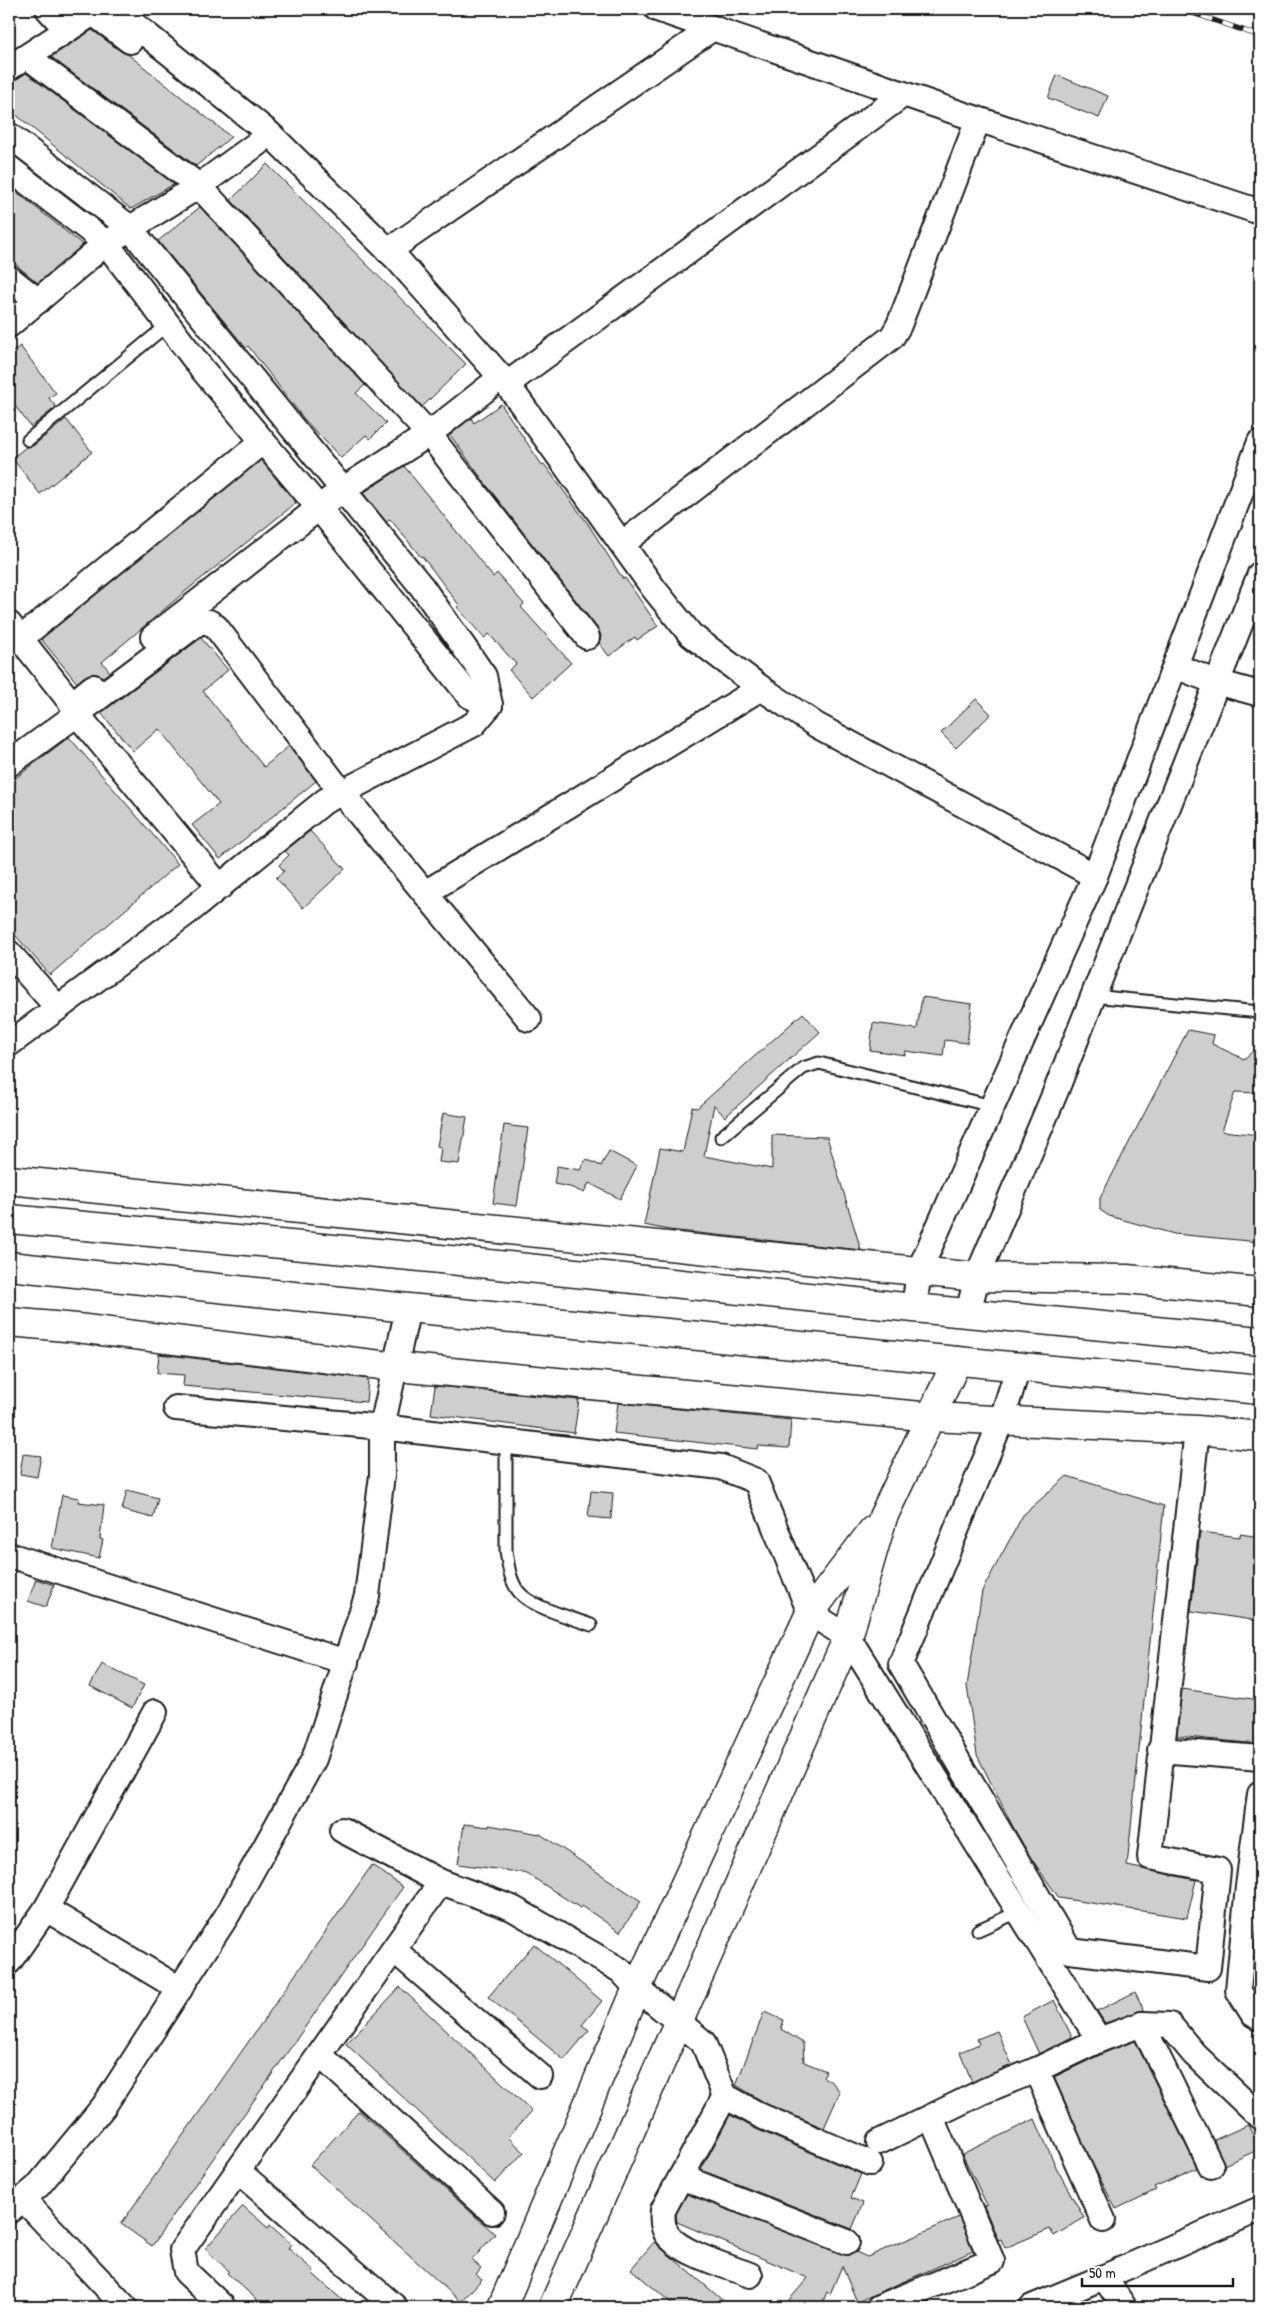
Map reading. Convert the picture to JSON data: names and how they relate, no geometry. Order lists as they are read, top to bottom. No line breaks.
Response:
{"scale_bar":"50 m"}
